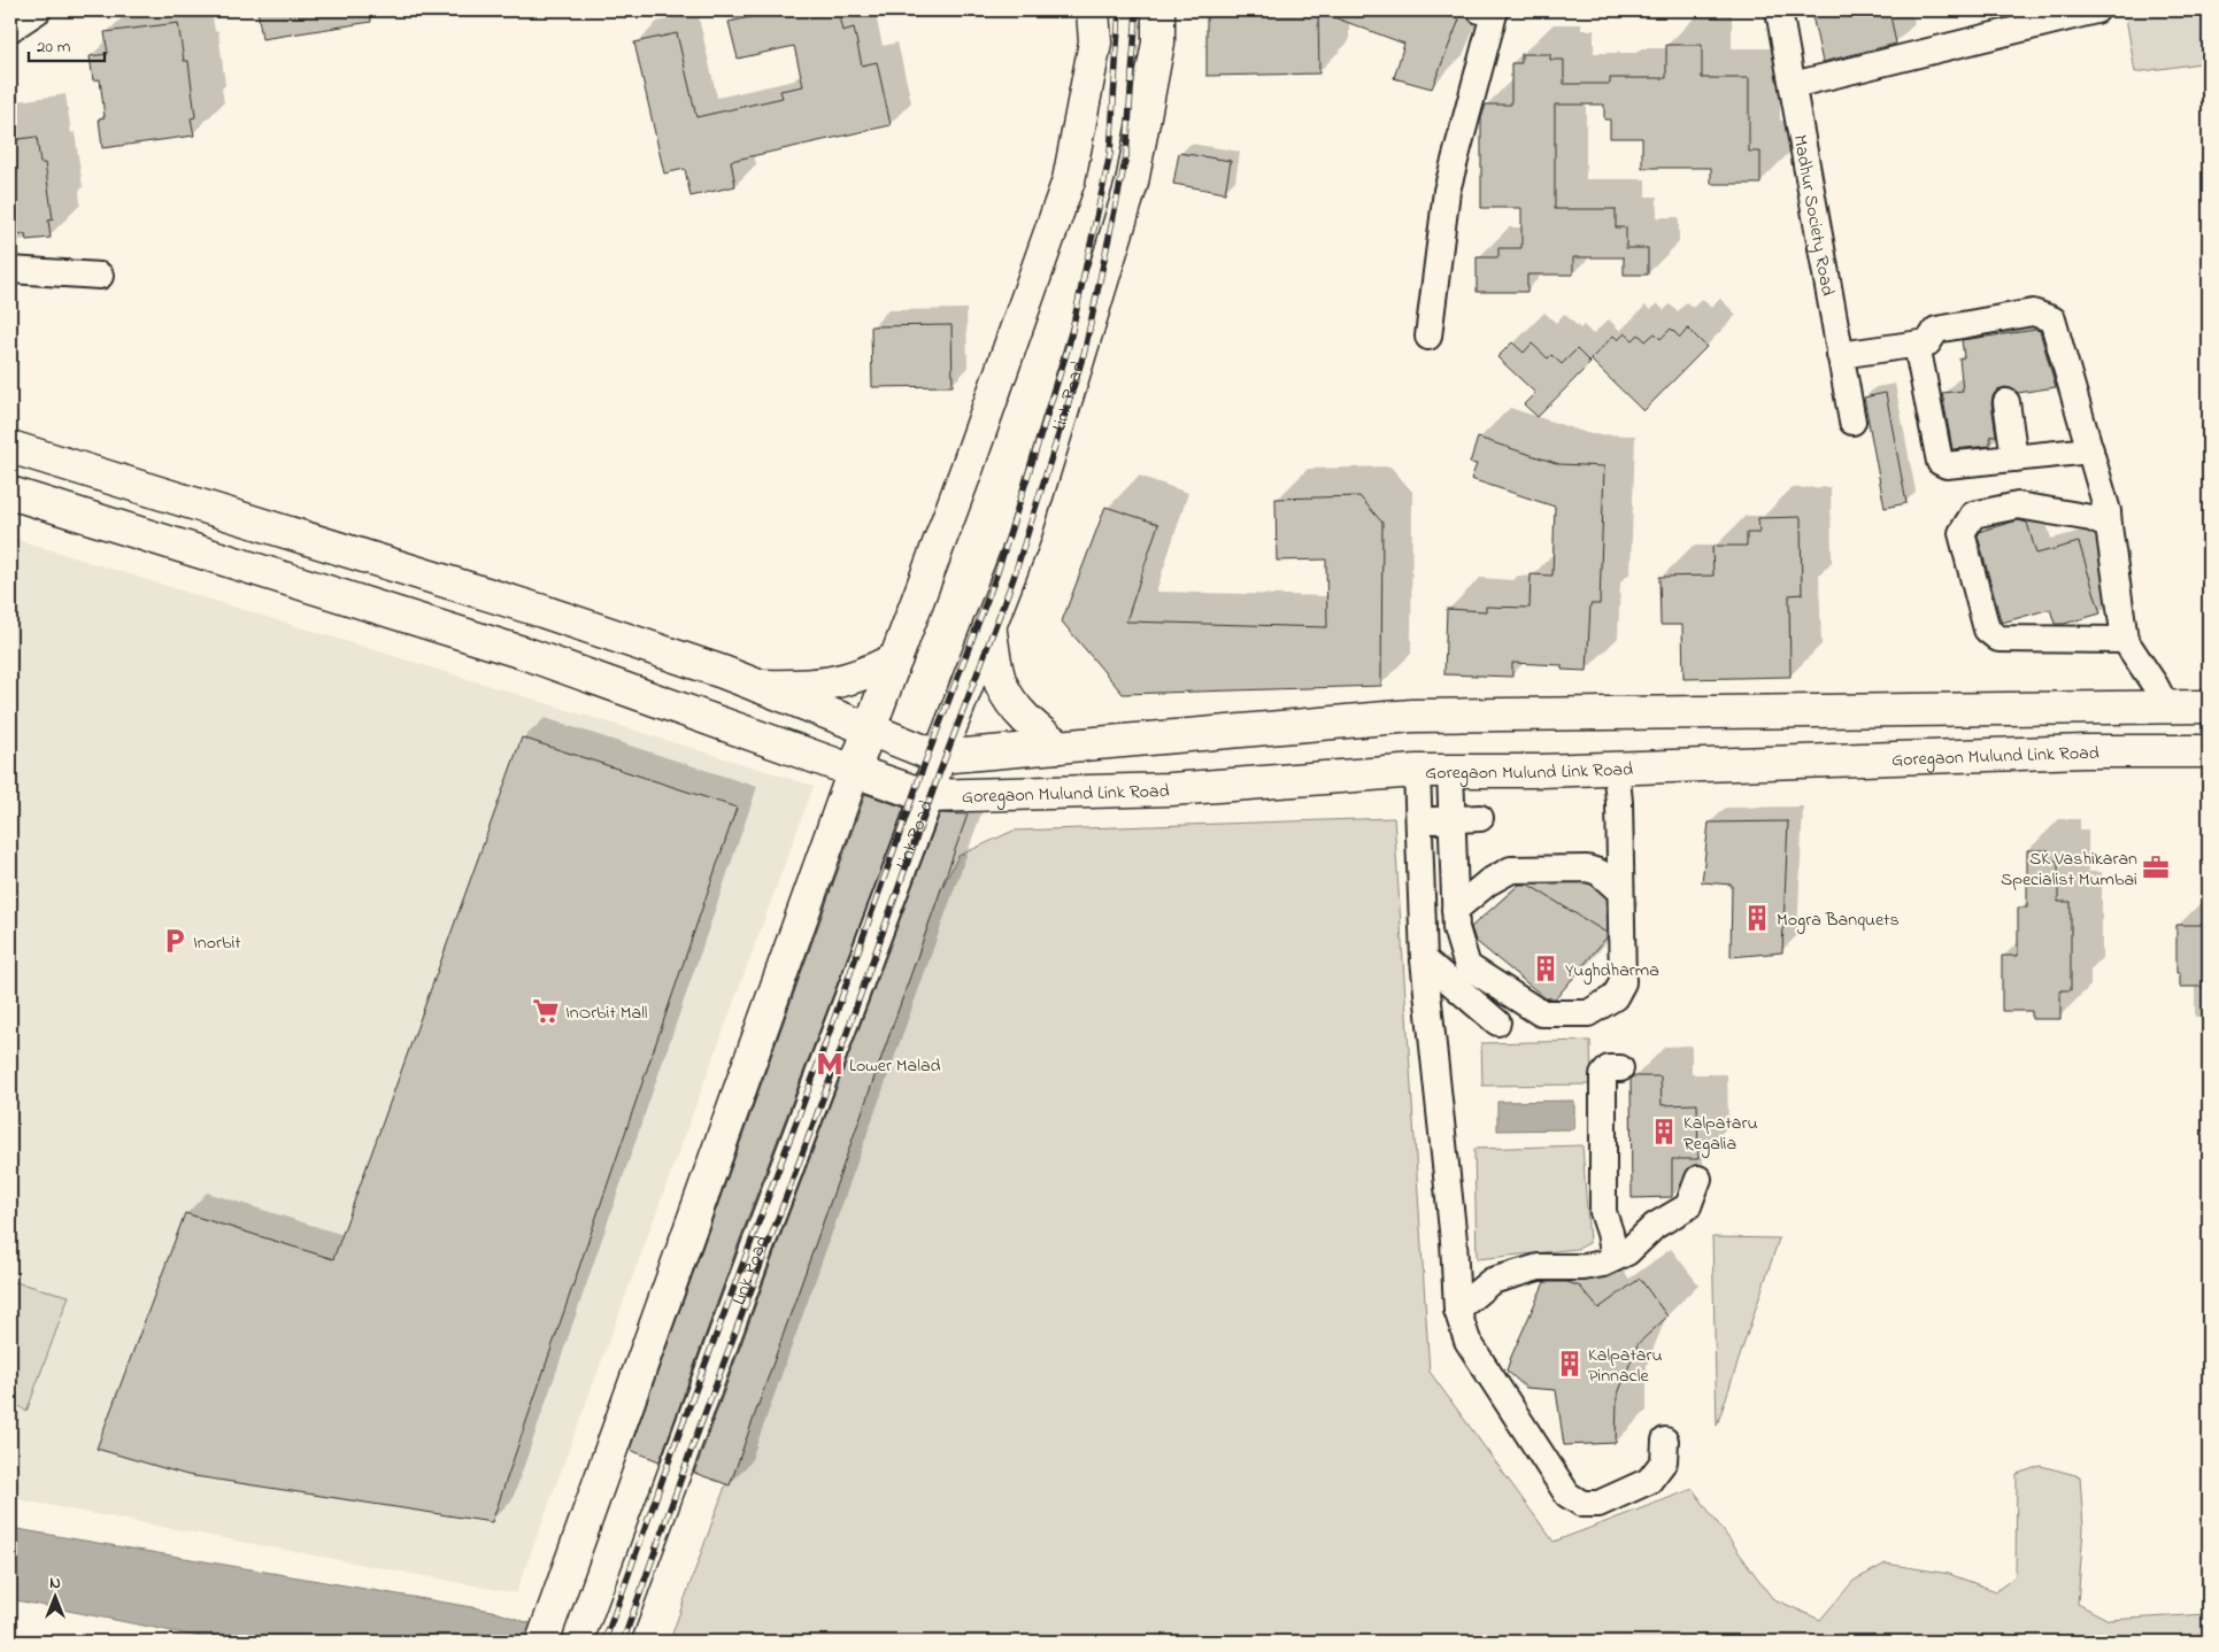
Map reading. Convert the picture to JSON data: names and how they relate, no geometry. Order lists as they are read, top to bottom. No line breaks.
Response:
{"streets":{"main road":["Link Road","Goregaon Mulund Link Road"],"street":["Madhur Society Road"]},"crossings":[["Link Road","Goregaon Mulund Link Road"]],"places":{"office":["SK Vashikaran Specialist Mumbai"],"building":["Mogra Banquets","Yughdharma","Kalpataru Regalia","Kalpataru Pinnacle"],"parking":["Inorbit"],"supermarket":["InOrbit Mall"],"metro station":["Lower Malad"]},"scale_bar":"20 m","north":"top"}
